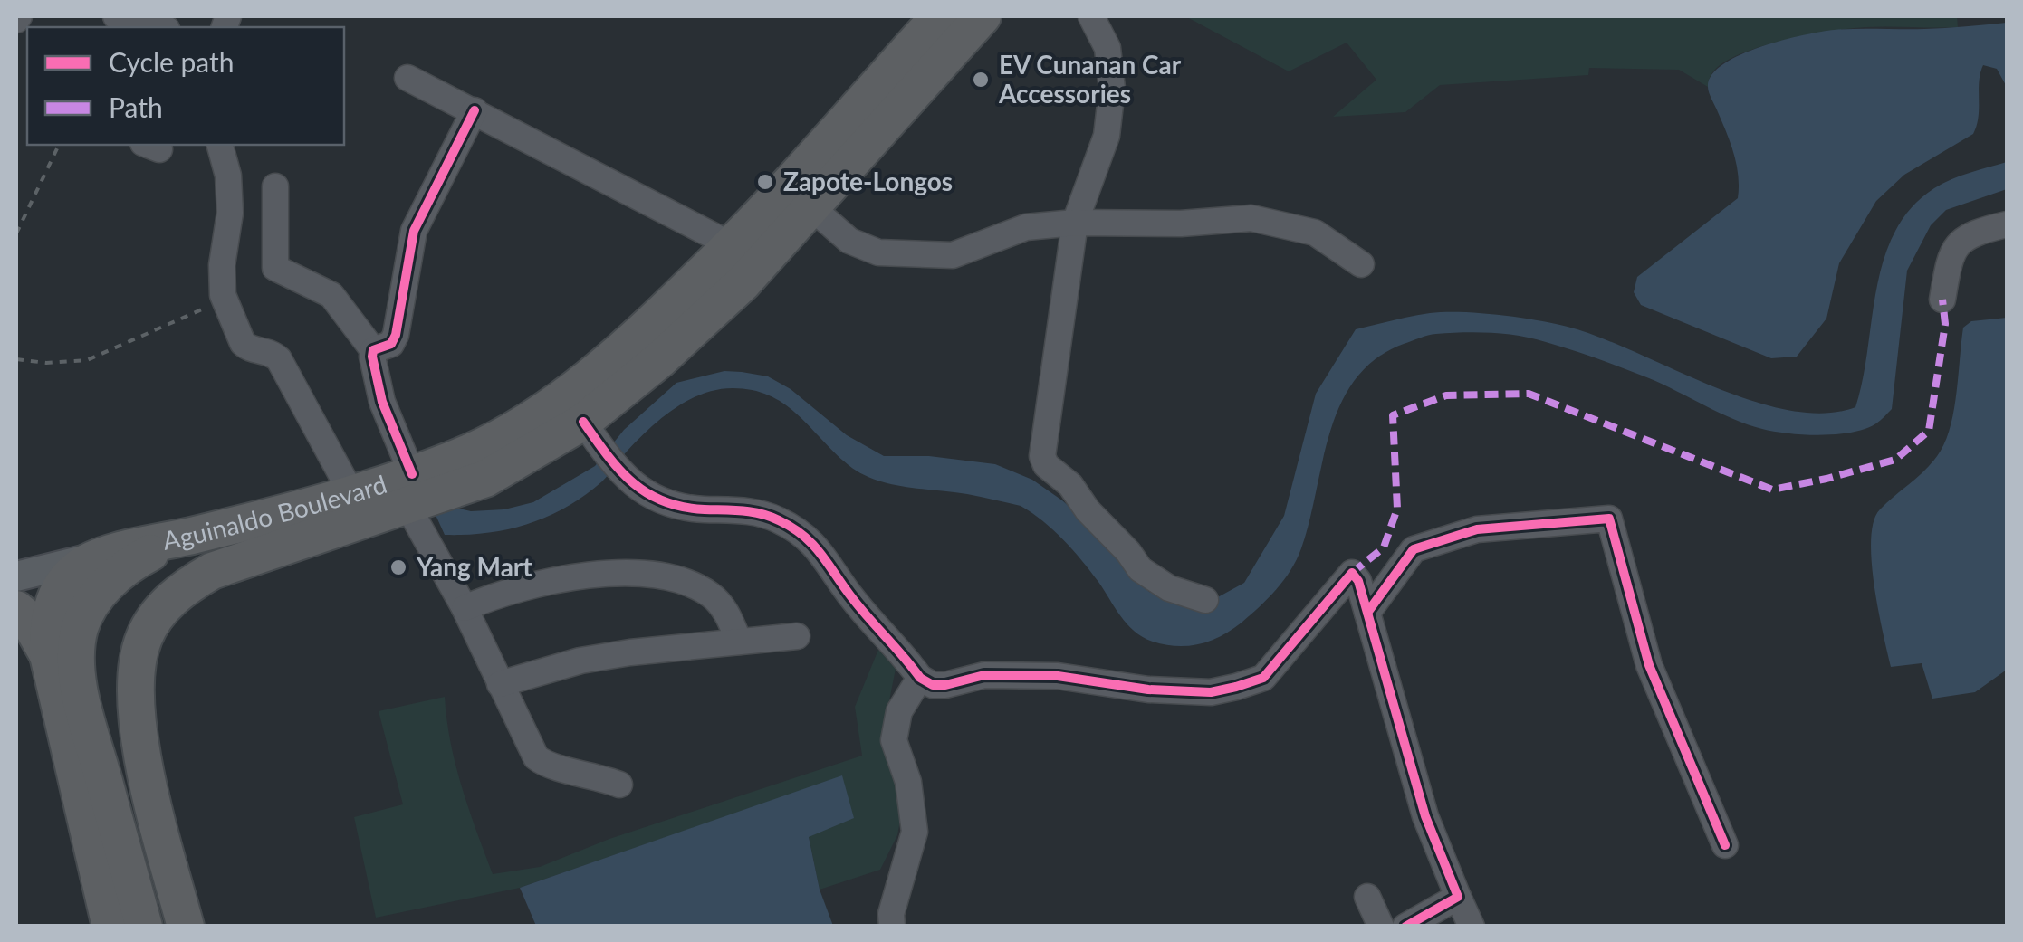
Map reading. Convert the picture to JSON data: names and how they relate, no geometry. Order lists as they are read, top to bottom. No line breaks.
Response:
{"streets":{"highway":["Aguinaldo Boulevard"]},"places":["EV Cunanan Car Accessories","Zapote-Longos","Yang Mart"],"legend":["Cycle path","Path"]}
